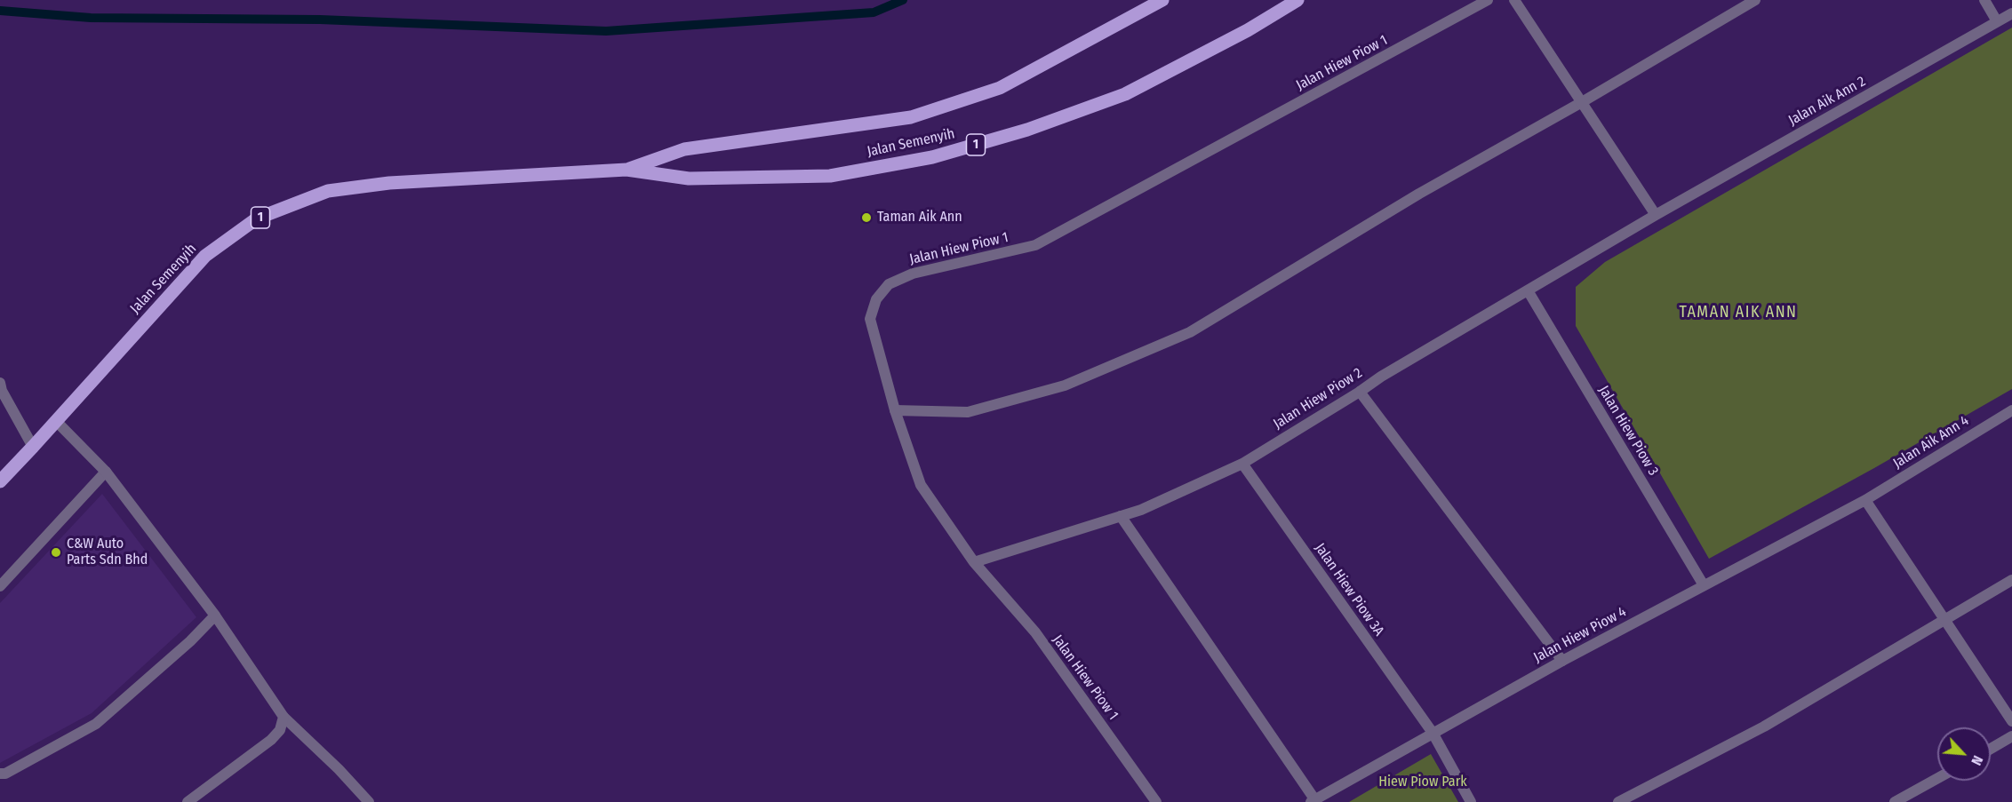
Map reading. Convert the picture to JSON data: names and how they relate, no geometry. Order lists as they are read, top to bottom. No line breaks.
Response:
{"streets":{"main road":["Jalan Semenyih","1"],"street":["Jalan Hiew Piow 1","Jalan Aik Ann 2","Jalan Hiew Piow 2","Jalan Hiew Piow 3","Jalan Aik Ann 4","Jalan Hiew Piow 3A","Jalan Hiew Piow 4"]},"crossings":[["Jalan Hiew Piow 1","Jalan Hiew Piow 2"],["Jalan Aik Ann 2","Jalan Hiew Piow 2"],["Jalan Hiew Piow 2","Jalan Hiew Piow 3"],["Jalan Hiew Piow 2","Jalan Hiew Piow 3A"],["Jalan Hiew Piow 3","Jalan Hiew Piow 4"],["Jalan Aik Ann 4","Jalan Hiew Piow 4"],["Jalan Hiew Piow 3A","Jalan Hiew Piow 4"]],"districts":["TAMAN AIK ANN"],"parks":["Hiew Piow Park"],"places":["Taman Aik Ann","C&W Auto Parts Sdn Bhd"],"north":"bottom right"}
